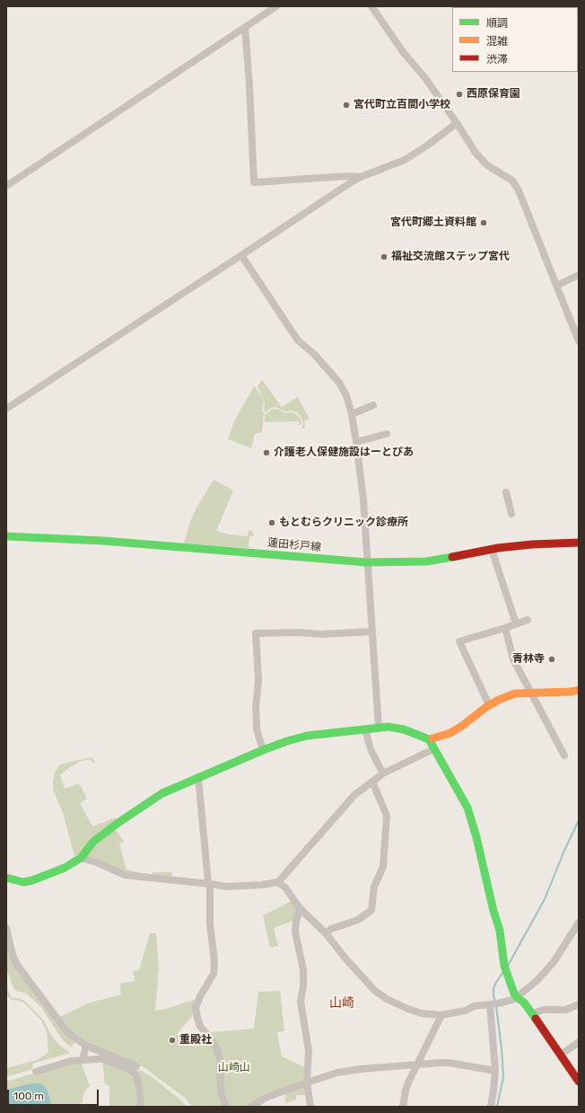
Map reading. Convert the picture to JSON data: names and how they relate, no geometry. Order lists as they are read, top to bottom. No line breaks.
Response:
{"streets":{"street":["蓮田杉戸線"]},"districts":["山崎"],"parks":["山崎山"],"places":["西原保育園","宮代町立百間小学校","宮代町郷土資料館","福祉交流館ステップ宮代","介護老人保健施設はーとぴあ","もとむらクリニック診療所","青林寺","重殿社"],"legend":["順調","混雑","渋滞"],"scale_bar":"100 m"}
